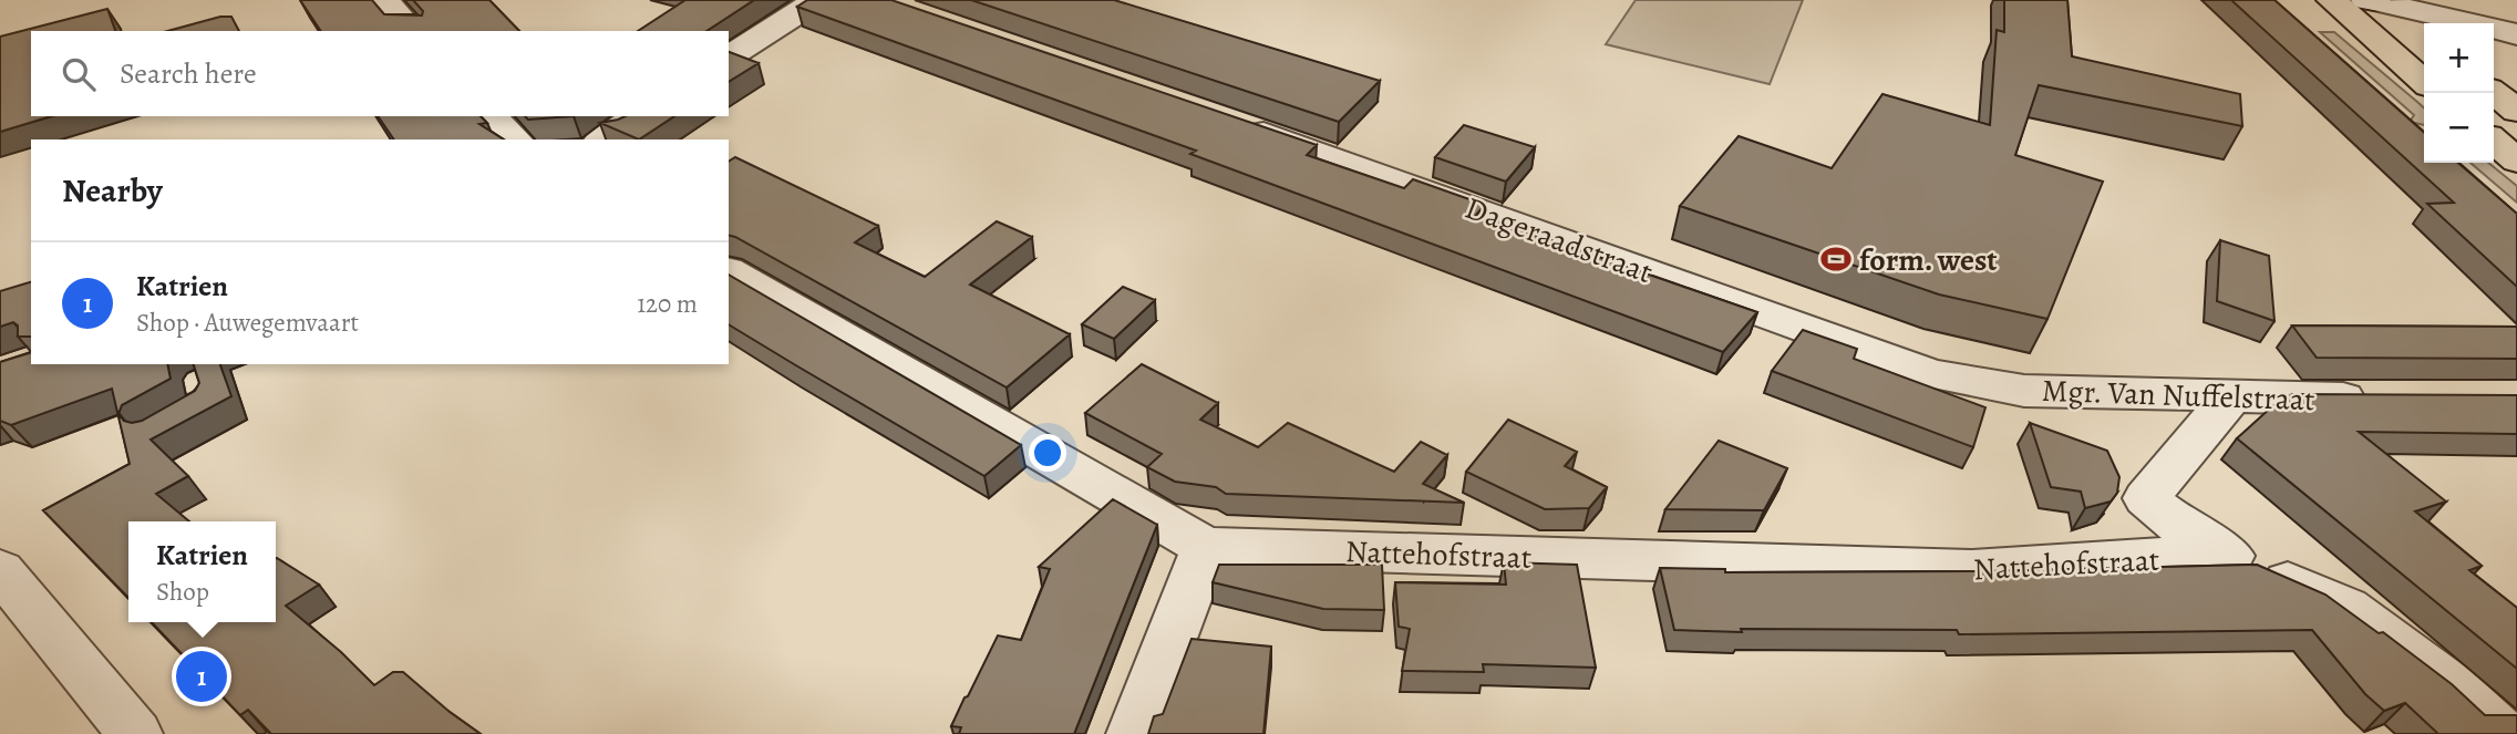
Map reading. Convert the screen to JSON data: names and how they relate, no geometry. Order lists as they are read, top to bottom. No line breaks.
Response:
{"streets":{"street":["Dageraadstraat","Mgr. Van Nuffelstraat","Nattehofstraat"]},"crossings":[["Dageraadstraat","Mgr. Van Nuffelstraat"]],"places":{"sports":["form. west"]},"page":{"map_buttons":["+","−"],"search":"Search here","heading":"Nearby","list":[{"mark":"1","name":"Katrien","note":"Shop · Auwegemvaart","value":"120 m"}],"popup":["Katrien","Shop"],"pins":"1"}}
